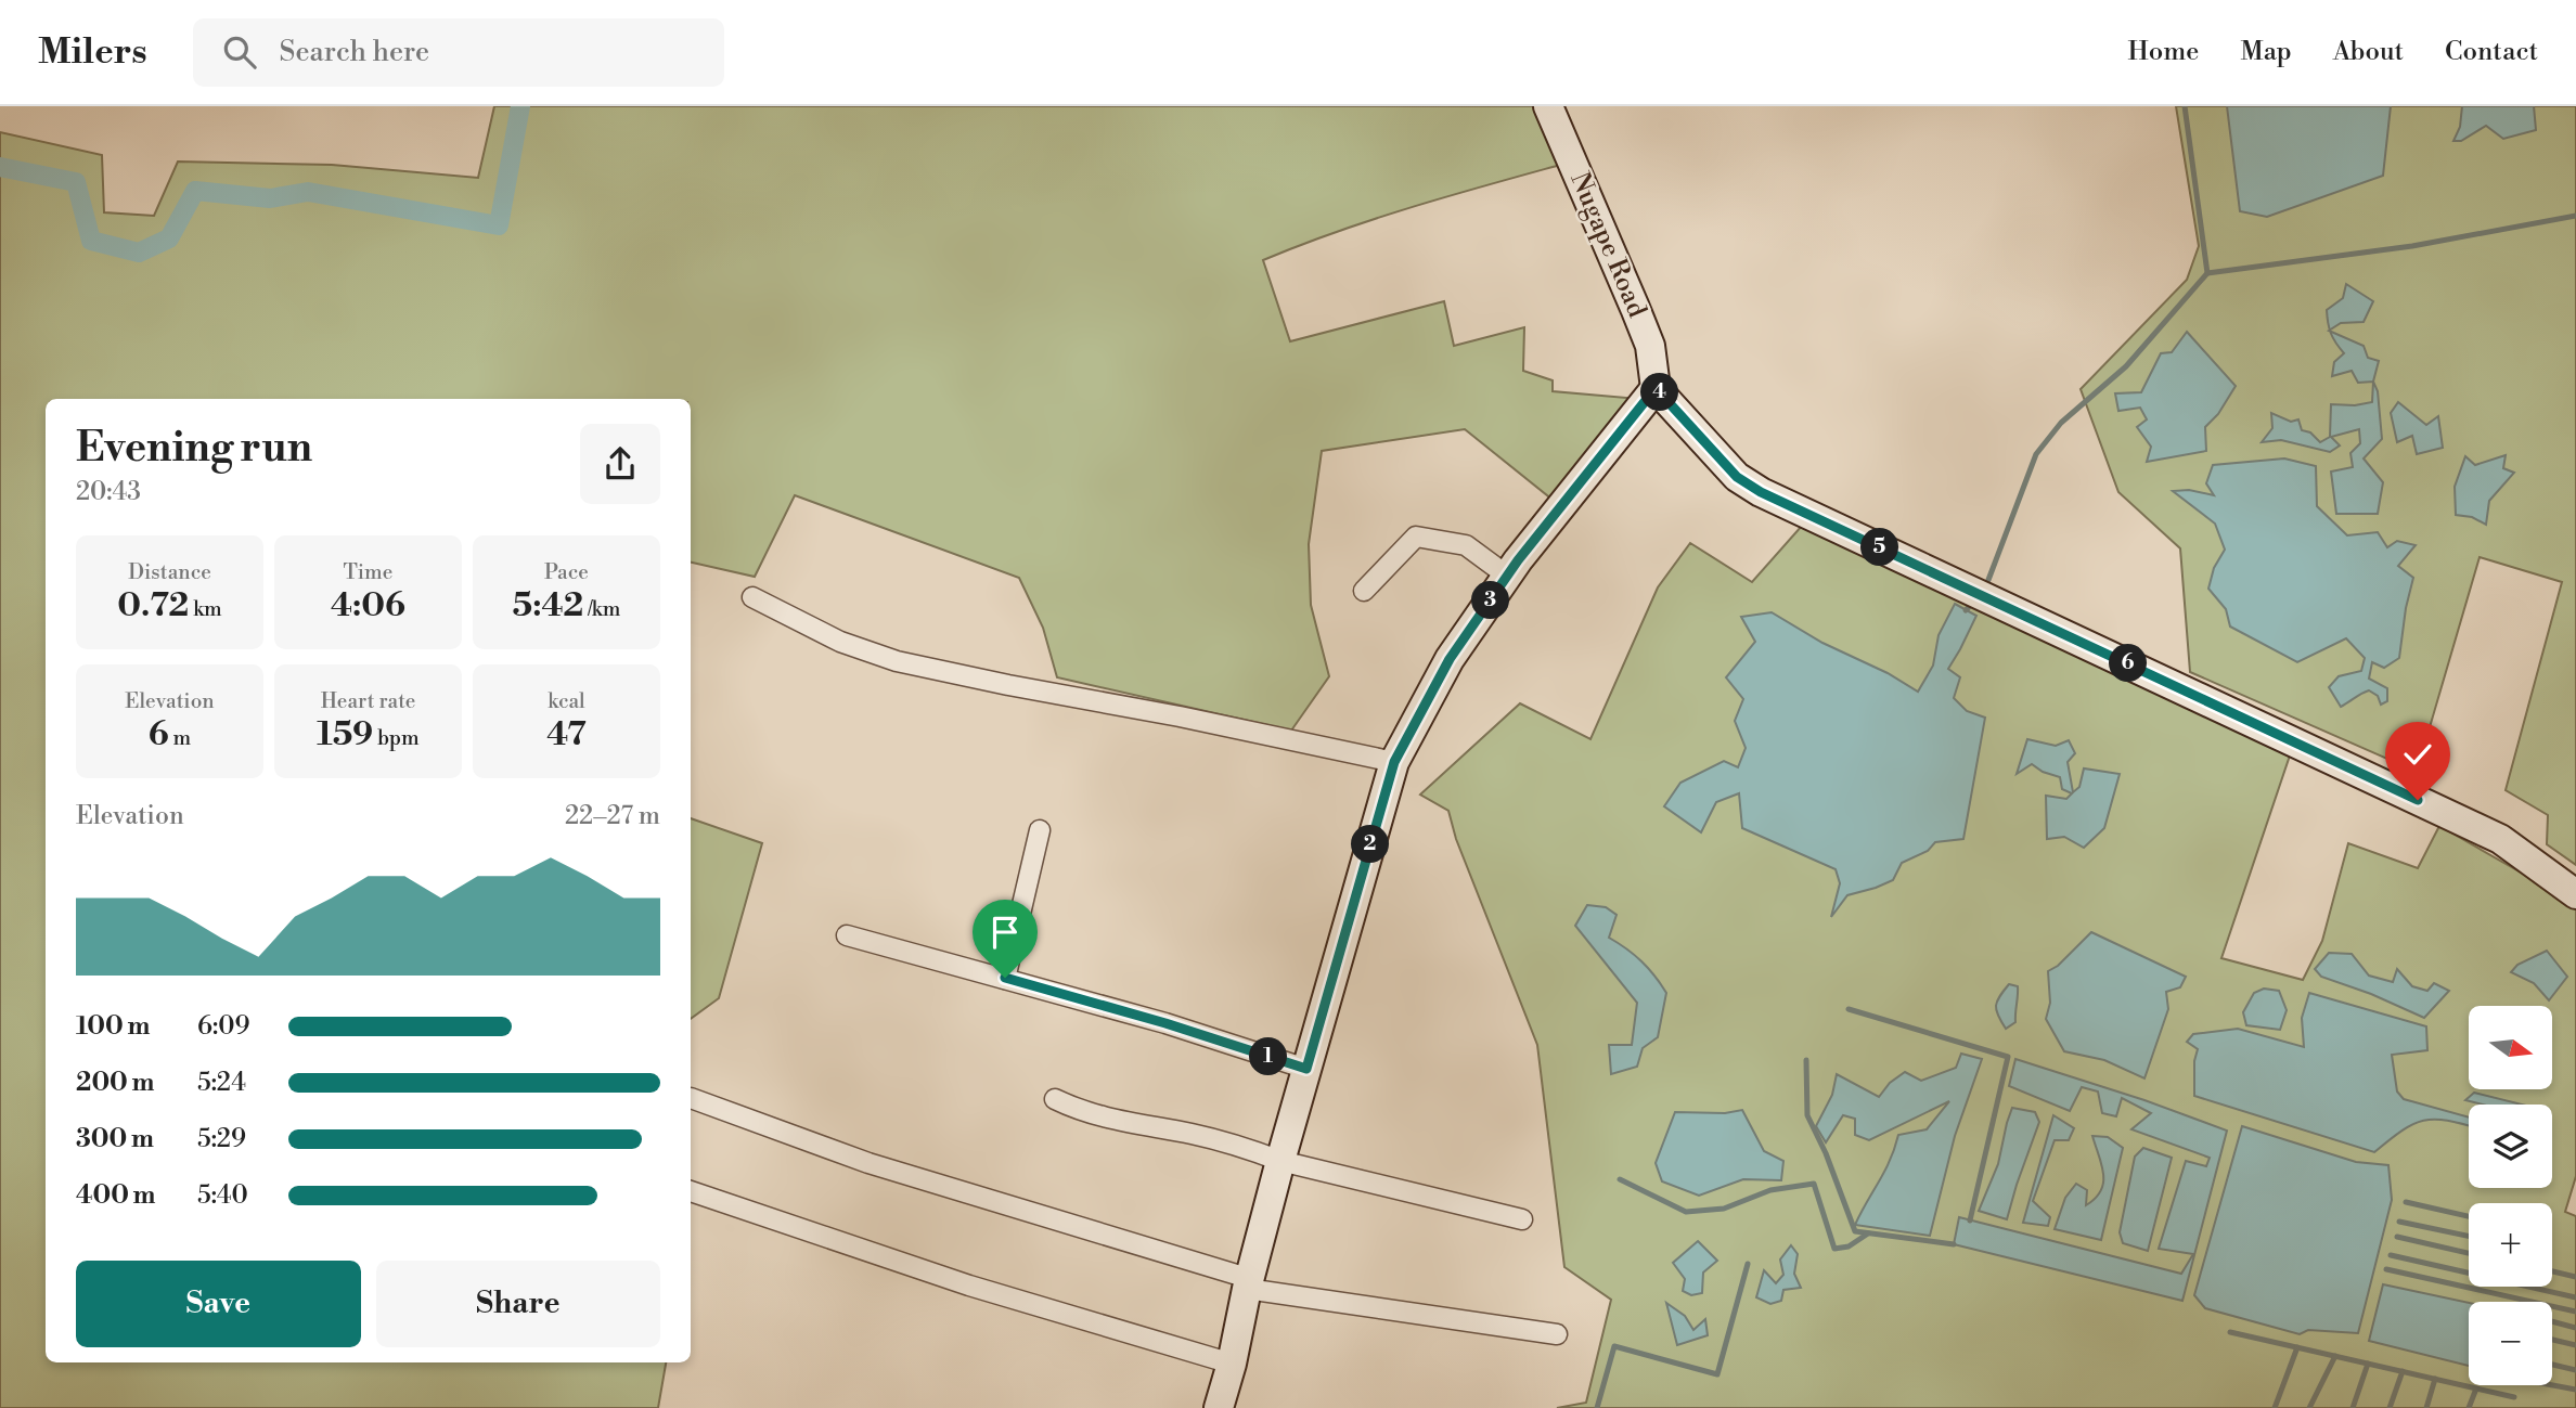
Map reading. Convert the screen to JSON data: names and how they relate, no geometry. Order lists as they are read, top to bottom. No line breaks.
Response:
{"streets":{"main road":["Nugape Road"]},"north":"right","page":{"header":"Milers","search":"Search here","nav":["Home","Map","About","Contact"],"pins":["4","5","3","6","2","1"],"heading":["Evening run","20:43"],"stats":[["Distance","0.72 km"],["Time","4:06"],["Pace","5:42 /km"],["Elevation","6 m"],["Heart rate","159 bpm"],["kcal","47"]],"chart":["Elevation","22–27 m"],"list":[{"name":"100 m","note":"6:09"},{"name":"200 m","note":"5:24"},{"name":"300 m","note":"5:29"},{"name":"400 m","note":"5:40"}],"map_buttons":["+","−"],"buttons":["Save","Share"]}}
